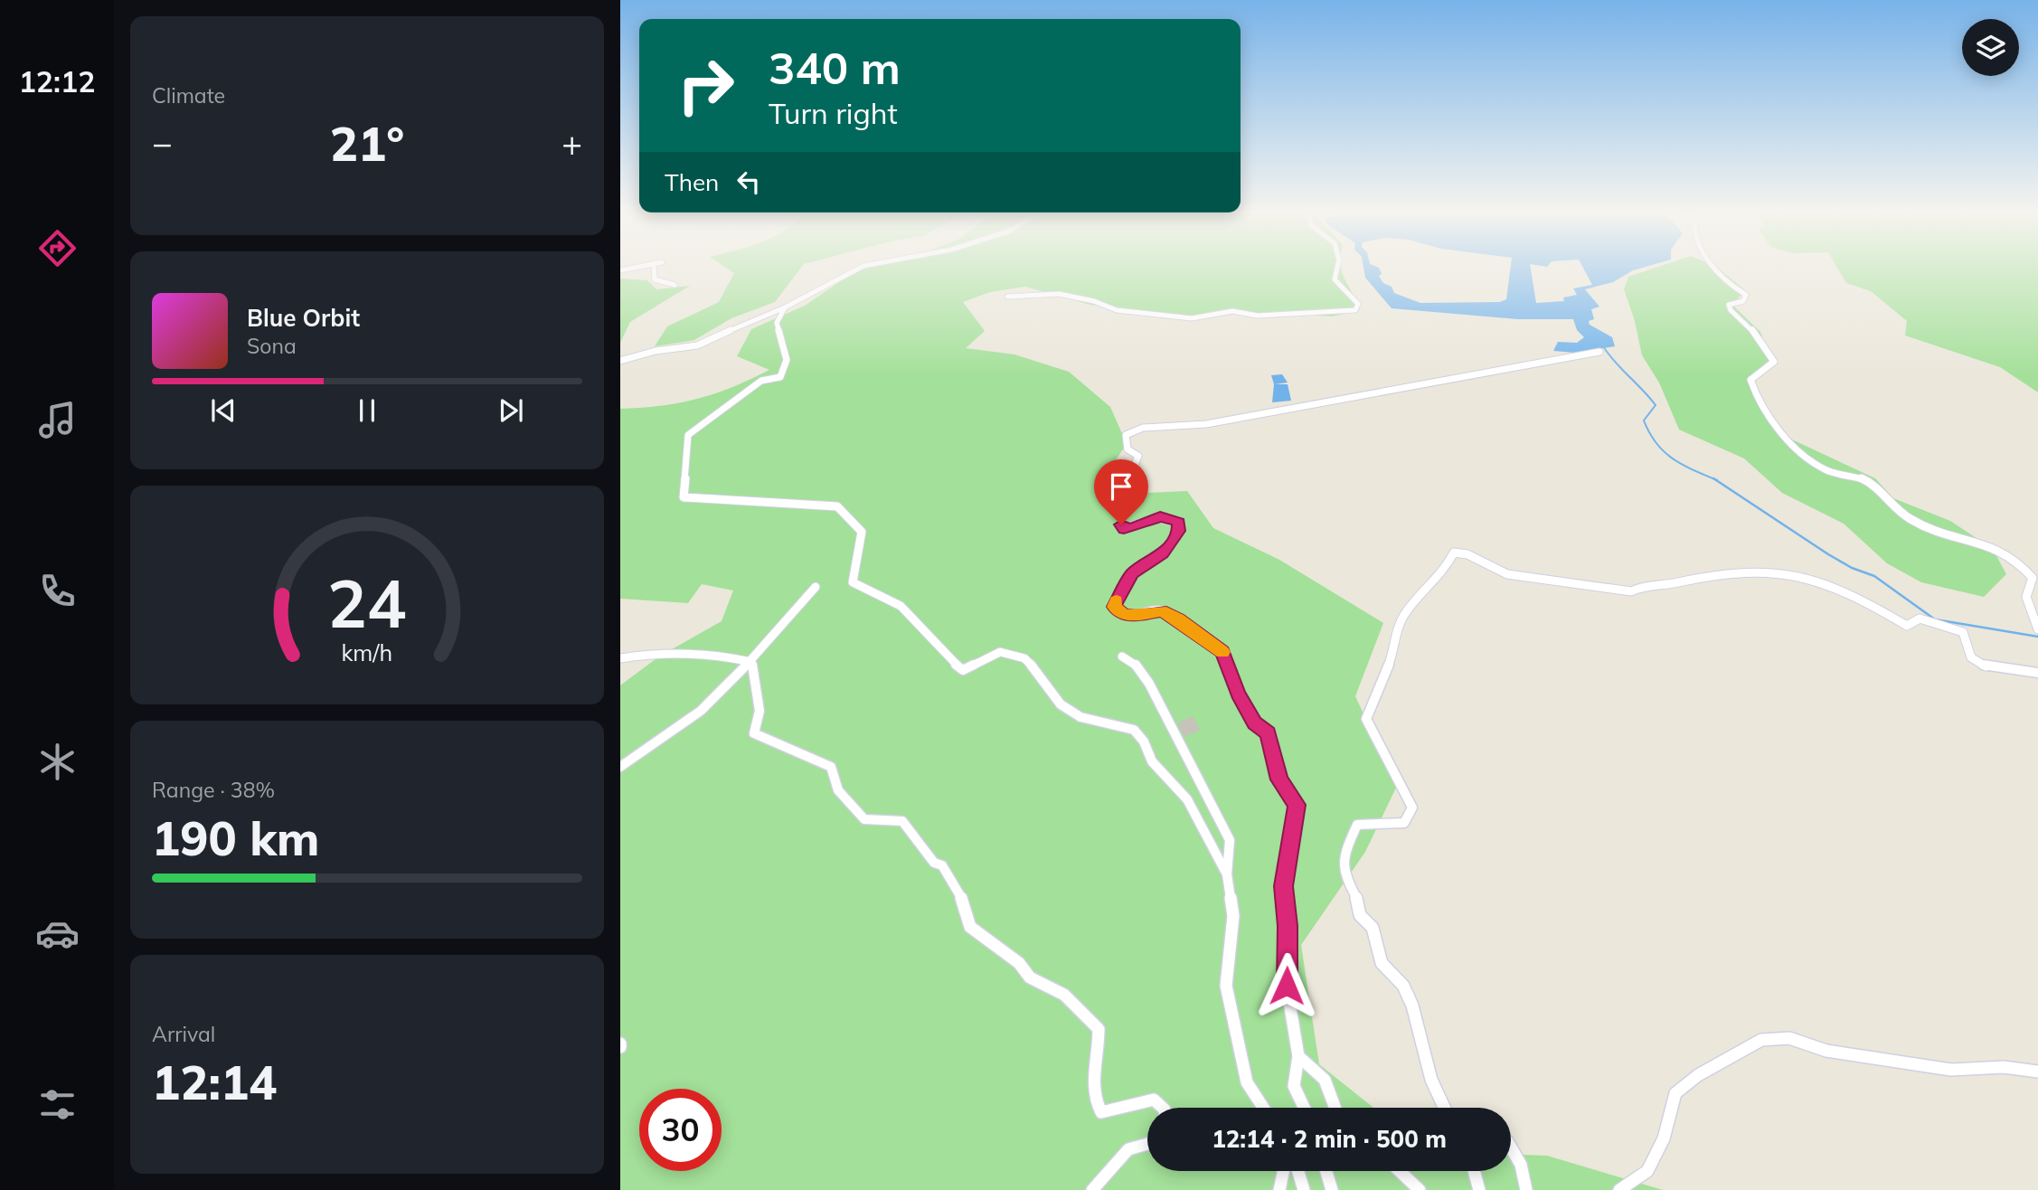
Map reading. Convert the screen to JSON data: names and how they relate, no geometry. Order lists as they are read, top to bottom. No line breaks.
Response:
{"page":{"tabs":"12:12","tile":["Climate",["Range · 38%","190 km"],["Arrival","12:14"]],"turn":["340 m","Turn right"],"heat":["−","21°","+"],"then":"Then","song":["Blue Orbit","Sona"],"limit":"30","trip":"12:14 · 2 min · 500 m","gauge":["24","km/h"]}}
